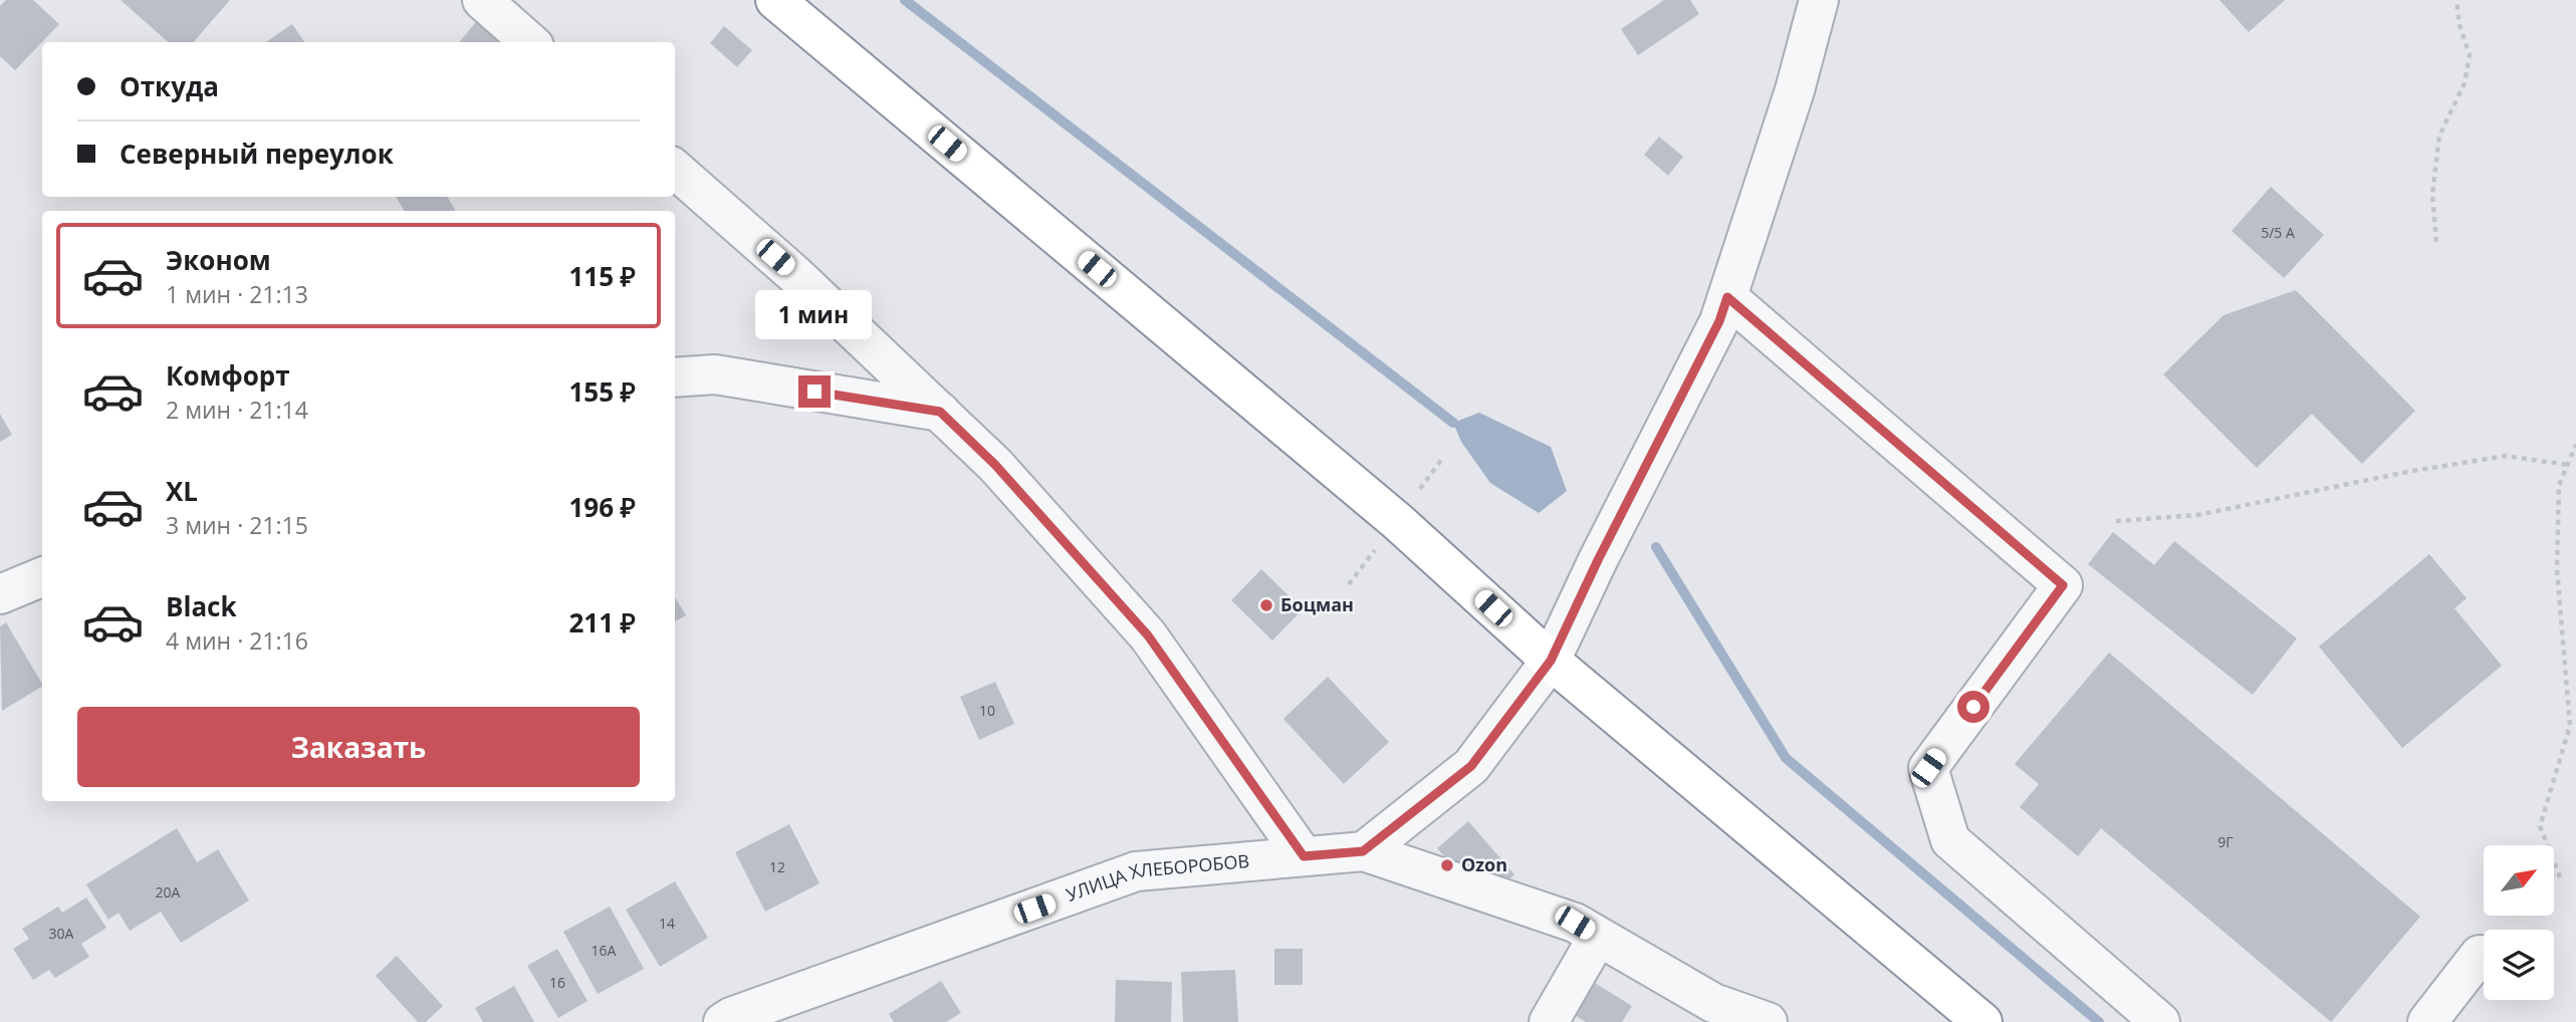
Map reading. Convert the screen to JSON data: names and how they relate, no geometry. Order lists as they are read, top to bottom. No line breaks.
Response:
{"streets":{"street":["УЛИЦА ХЛЕБОРОБОВ"]},"places":["Боцман","Ozon"],"house_numbers":["5/5 А","10","9Г","12","20А","14","30А","16А","16"],"north":"top right","page":{"banner":["Откуда","Северный переулок"],"list":[{"name":"Эконом","note":"1 мин · 21:13","value":"115 ₽"},{"name":"Комфорт","note":"2 мин · 21:14","value":"155 ₽"},{"name":"XL","note":"3 мин · 21:15","value":"196 ₽"},{"name":"Black","note":"4 мин · 21:16","value":"211 ₽"}],"bubble":"1 мин","buttons":"Заказать"}}
